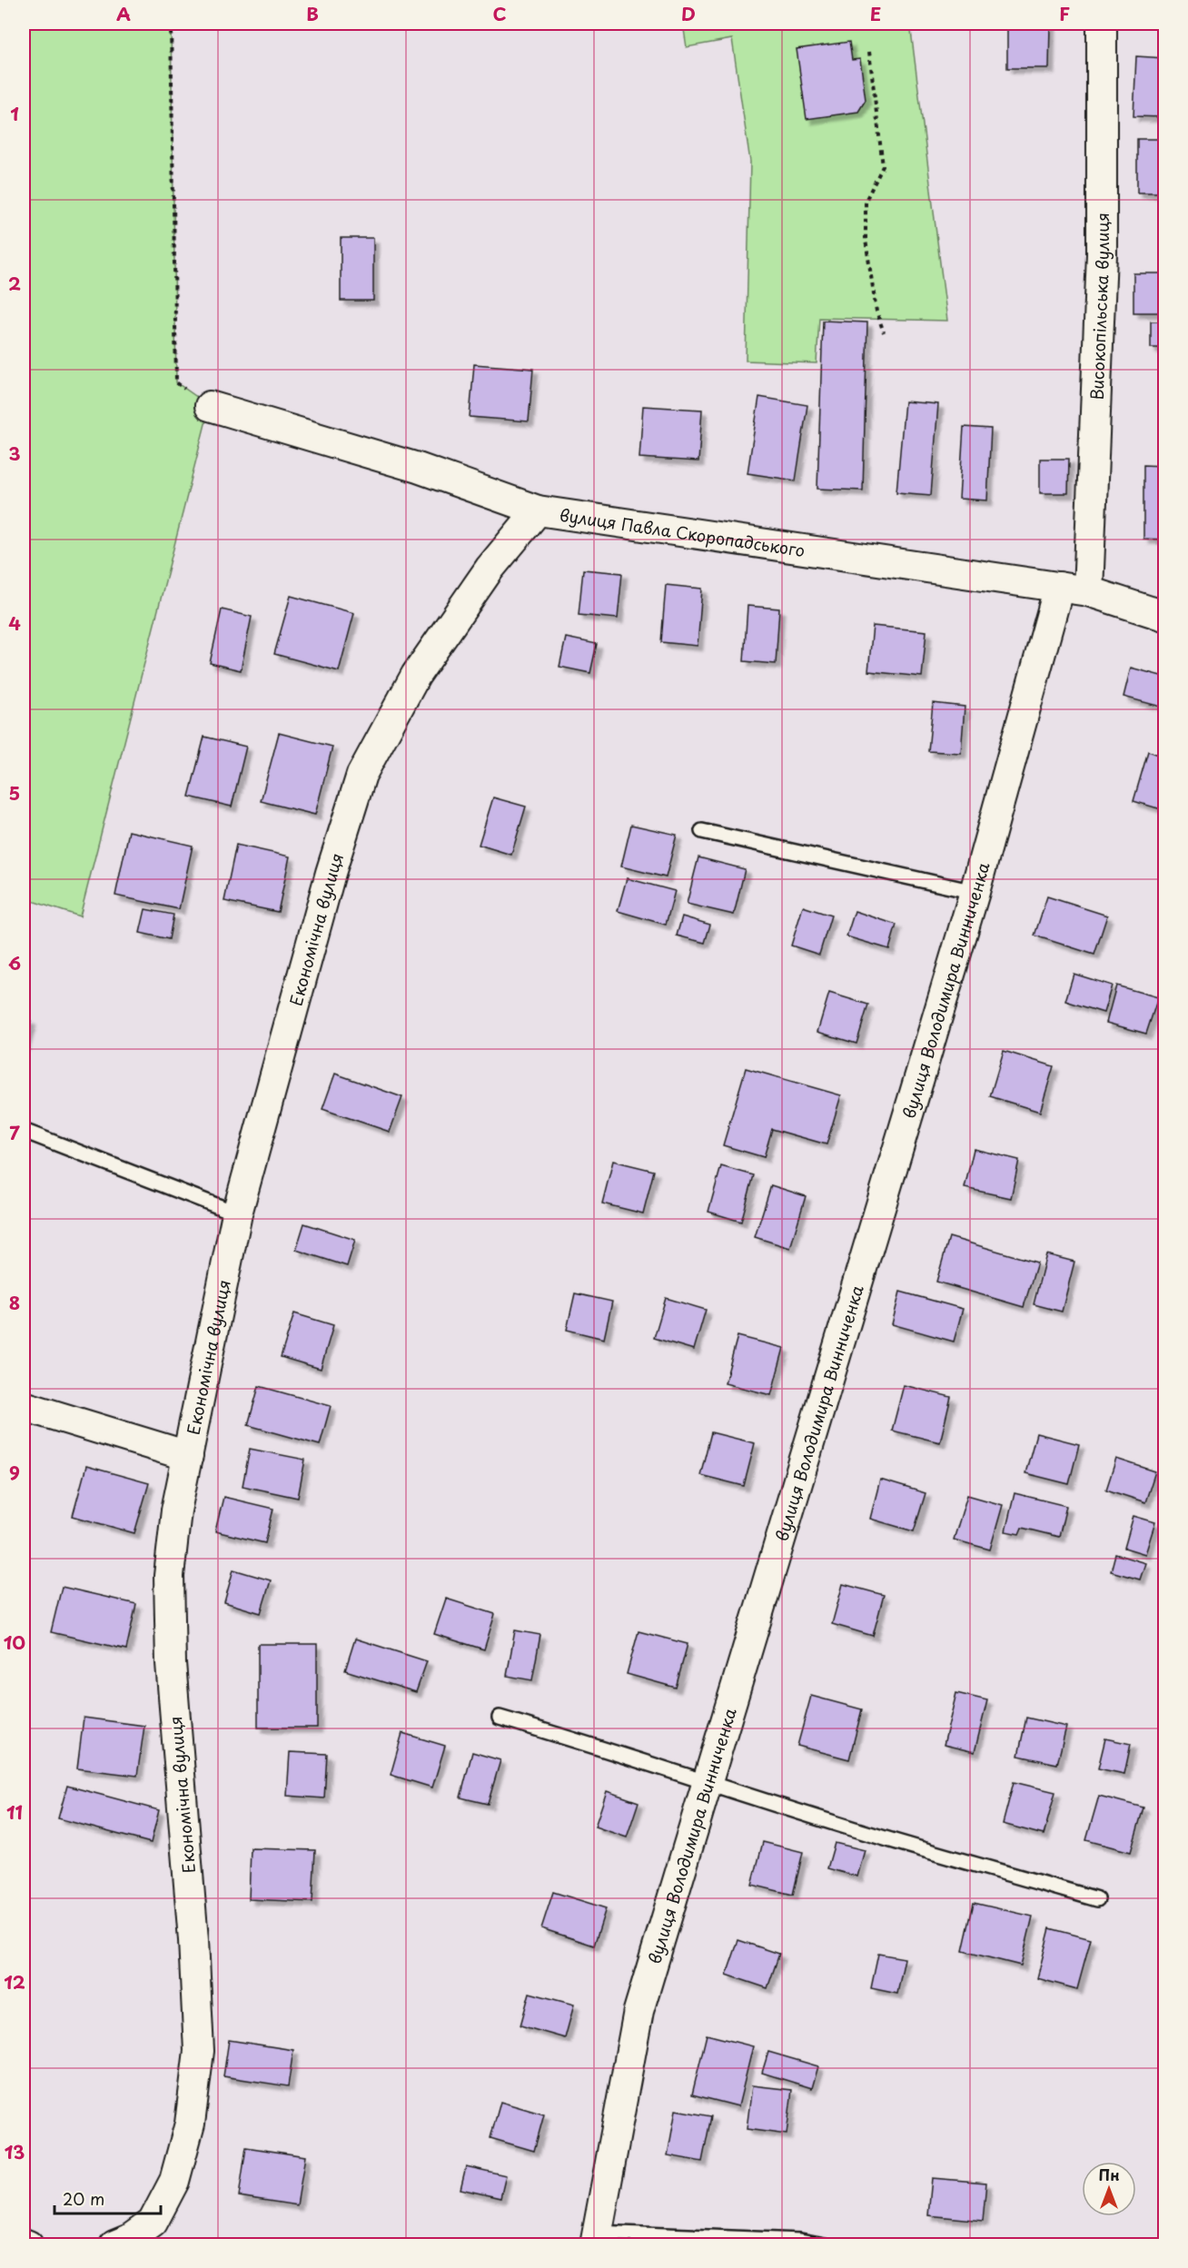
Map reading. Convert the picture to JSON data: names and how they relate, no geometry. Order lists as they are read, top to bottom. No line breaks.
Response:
{"streets":{"street":["Високопільська вулиця","вулиця Павла Скоропадського","Економічна вулиця","вулиця Володимира Винниченка"]},"crossings":[["Високопільська вулиця","вулиця Павла Скоропадського"],["вулиця Павла Скоропадського","Економічна вулиця"],["вулиця Павла Скоропадського","вулиця Володимира Винниченка"]],"scale_bar":"20 m","north":"top","grid":{"columns":["A","B","C","D","E","F"],"rows":["1","2","3","4","5","6","7","8","9","10","11","12","13"]}}
